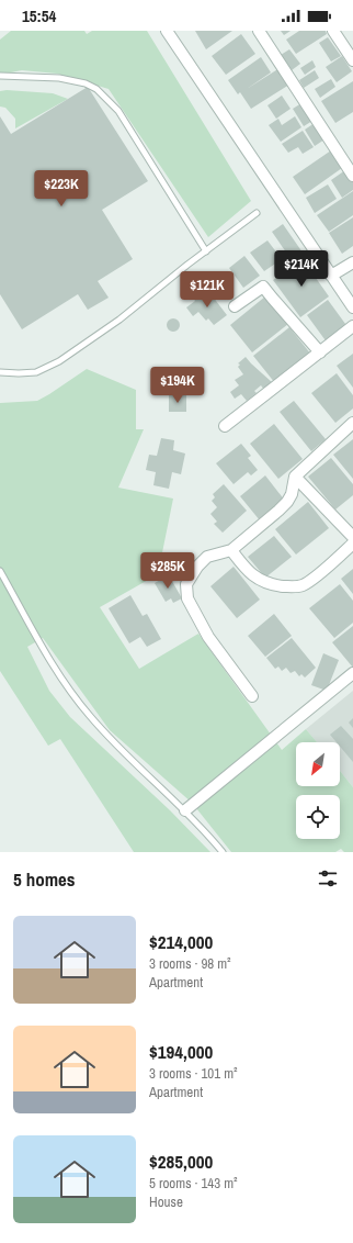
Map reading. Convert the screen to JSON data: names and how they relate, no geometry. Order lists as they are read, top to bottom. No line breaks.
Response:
{"north":"bottom left","page":{"status":"15:54","price":["$223K","$214K","$121K","$194K","$285K"],"heading":"5 homes","list":[{"name":"$214,000","note":"3 rooms · 98 m² · Apartment"},{"name":"$194,000","note":"3 rooms · 101 m² · Apartment"},{"name":"$285,000","note":"5 rooms · 143 m² · House"}]}}
